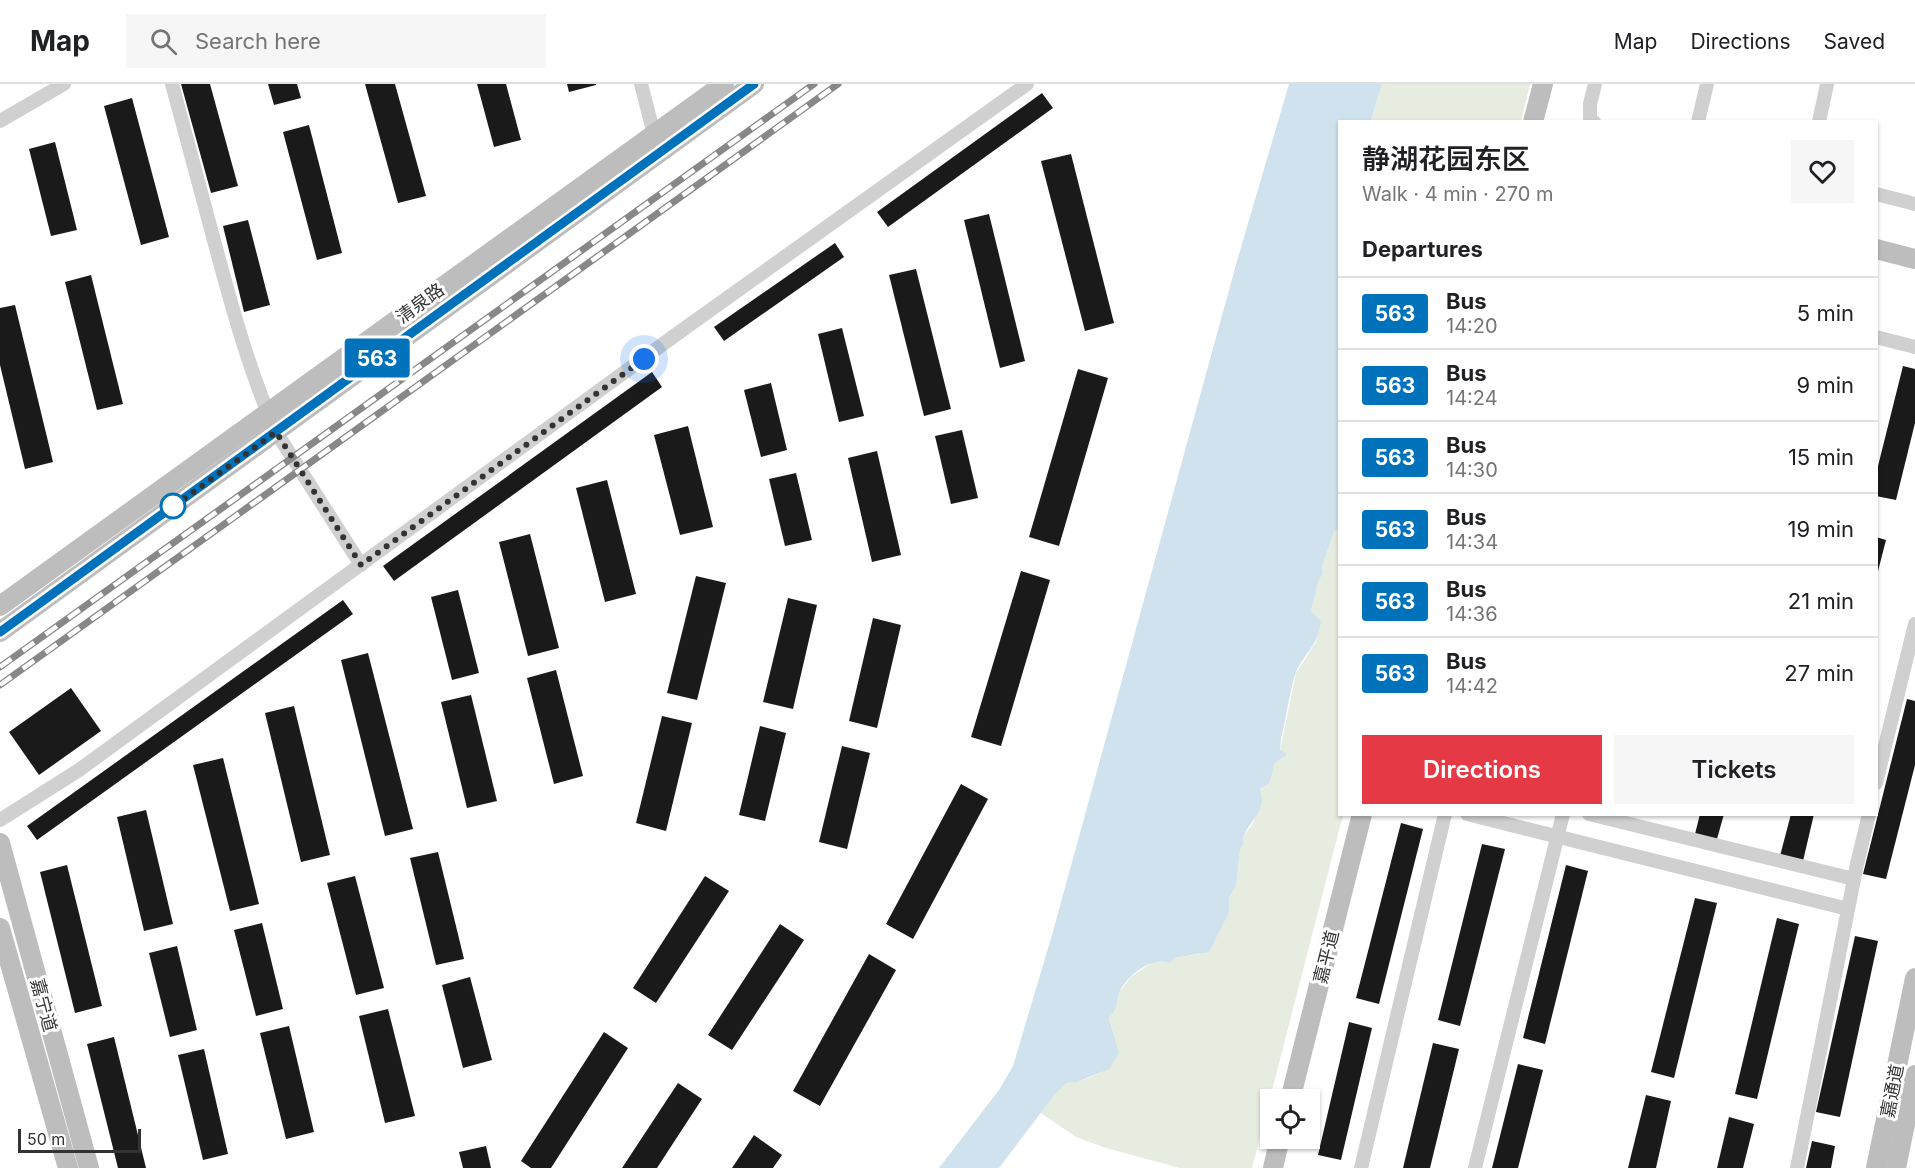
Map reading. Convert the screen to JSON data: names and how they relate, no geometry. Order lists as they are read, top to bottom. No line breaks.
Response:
{"streets":{"street":["清泉路","嘉平道","嘉宁道","嘉通道"]},"lines":["bus line 563"],"scale_bar":"50 m","page":{"header":"Map","search":"Search here","nav":["Map","Directions","Saved"],"on_map":"563","heading":[["静湖花园东区","Walk · 4 min · 270 m"],"Departures"],"list":[{"mark":"563","name":"Bus","note":"14:20","value":"5 min"},{"mark":"563","name":"Bus","note":"14:24","value":"9 min"},{"mark":"563","name":"Bus","note":"14:30","value":"15 min"},{"mark":"563","name":"Bus","note":"14:34","value":"19 min"},{"mark":"563","name":"Bus","note":"14:36","value":"21 min"},{"mark":"563","name":"Bus","note":"14:42","value":"27 min"}],"buttons":["Directions","Tickets"],"scale":"50 m"}}
